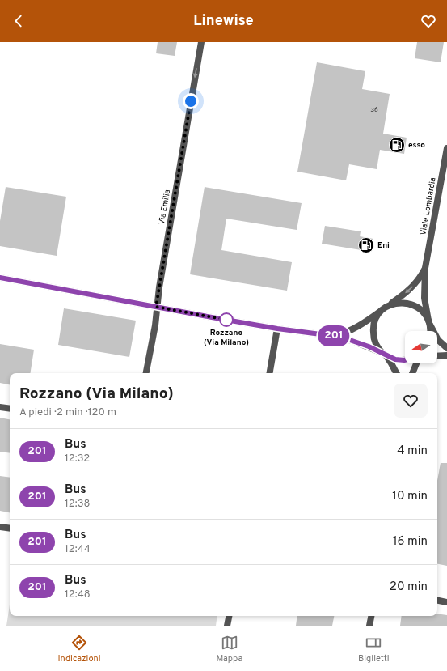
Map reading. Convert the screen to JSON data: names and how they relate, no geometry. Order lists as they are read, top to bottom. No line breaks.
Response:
{"streets":{"street":["Viale Lombardia","Via Emilia"]},"one_way":["Via Emilia"],"places":{"fuel station":["esso","Eni"],"other":["Rozzano (Via Milano)"]},"lines":["bus line 201"],"house_numbers":["36"],"north":"left","page":{"header":"Linewise","on_map":"201","heading":["Rozzano (Via Milano)","A piedi · 2 min · 120 m"],"list":[{"mark":"201","name":"Bus","note":"12:32","value":"4 min"},{"mark":"201","name":"Bus","note":"12:38","value":"10 min"},{"mark":"201","name":"Bus","note":"12:44","value":"16 min"},{"mark":"201","name":"Bus","note":"12:48","value":"20 min"}],"tabs":["Indicazioni","Mappa","Biglietti"]}}
